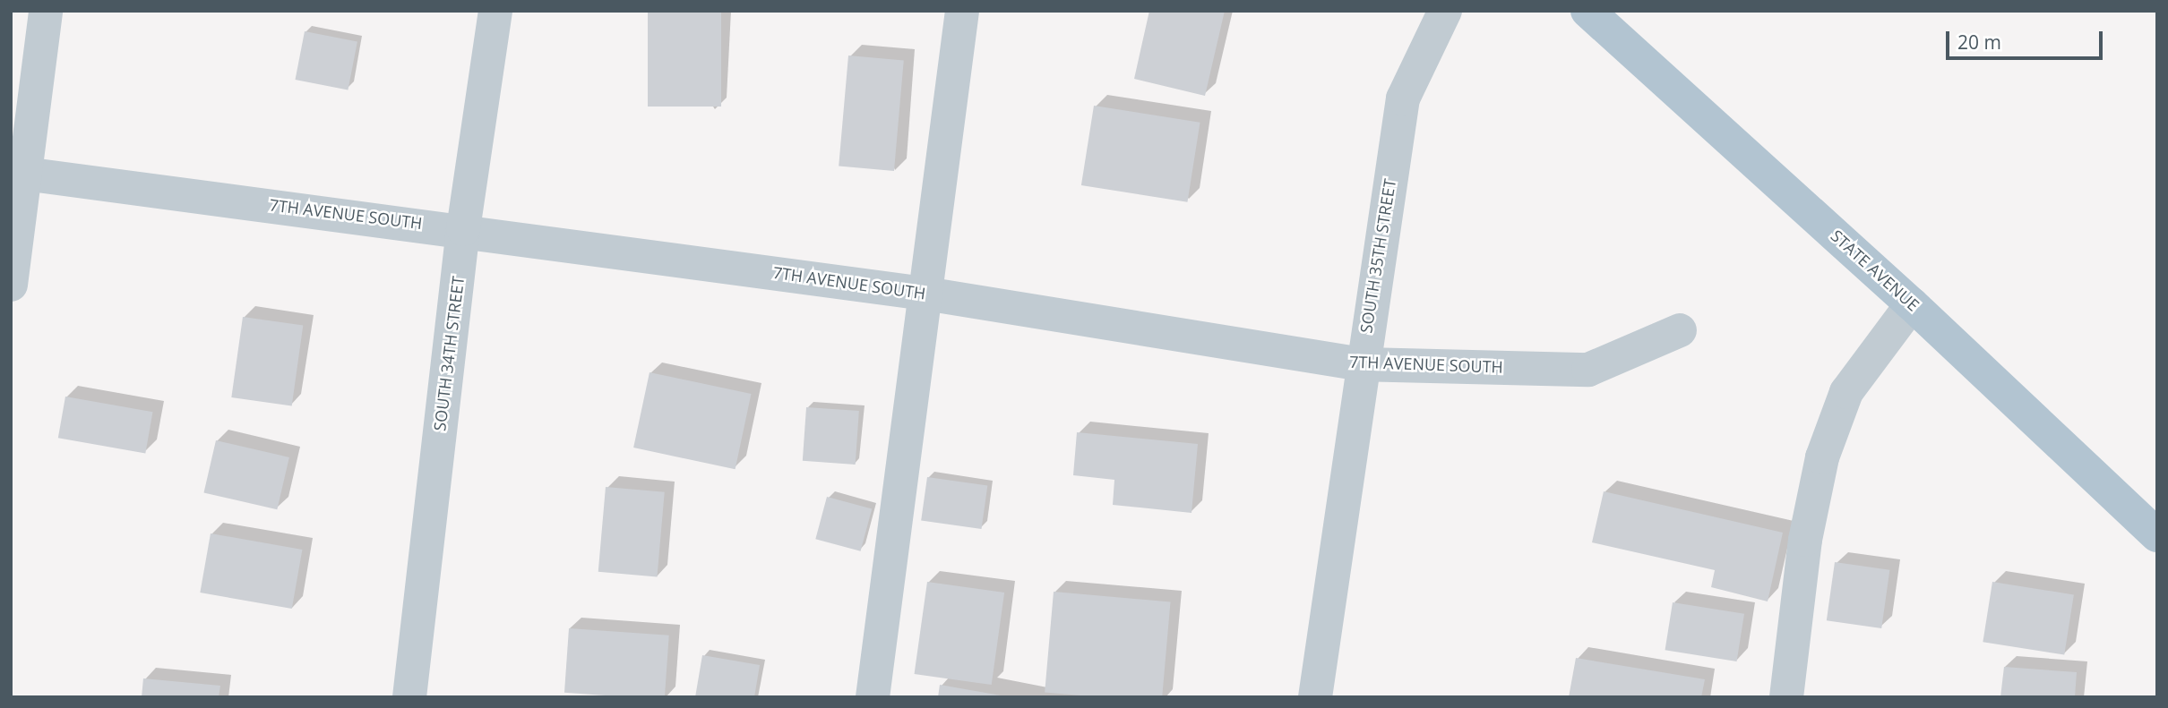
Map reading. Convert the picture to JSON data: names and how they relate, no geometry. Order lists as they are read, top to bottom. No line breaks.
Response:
{"streets":{"main road":["STATE AVENUE"],"street":["7TH AVENUE SOUTH","SOUTH 35TH STREET","SOUTH 34TH STREET"]},"crossings":[["7TH AVENUE SOUTH","SOUTH 35TH STREET"],["7TH AVENUE SOUTH","SOUTH 34TH STREET"]],"scale_bar":"20 m"}
